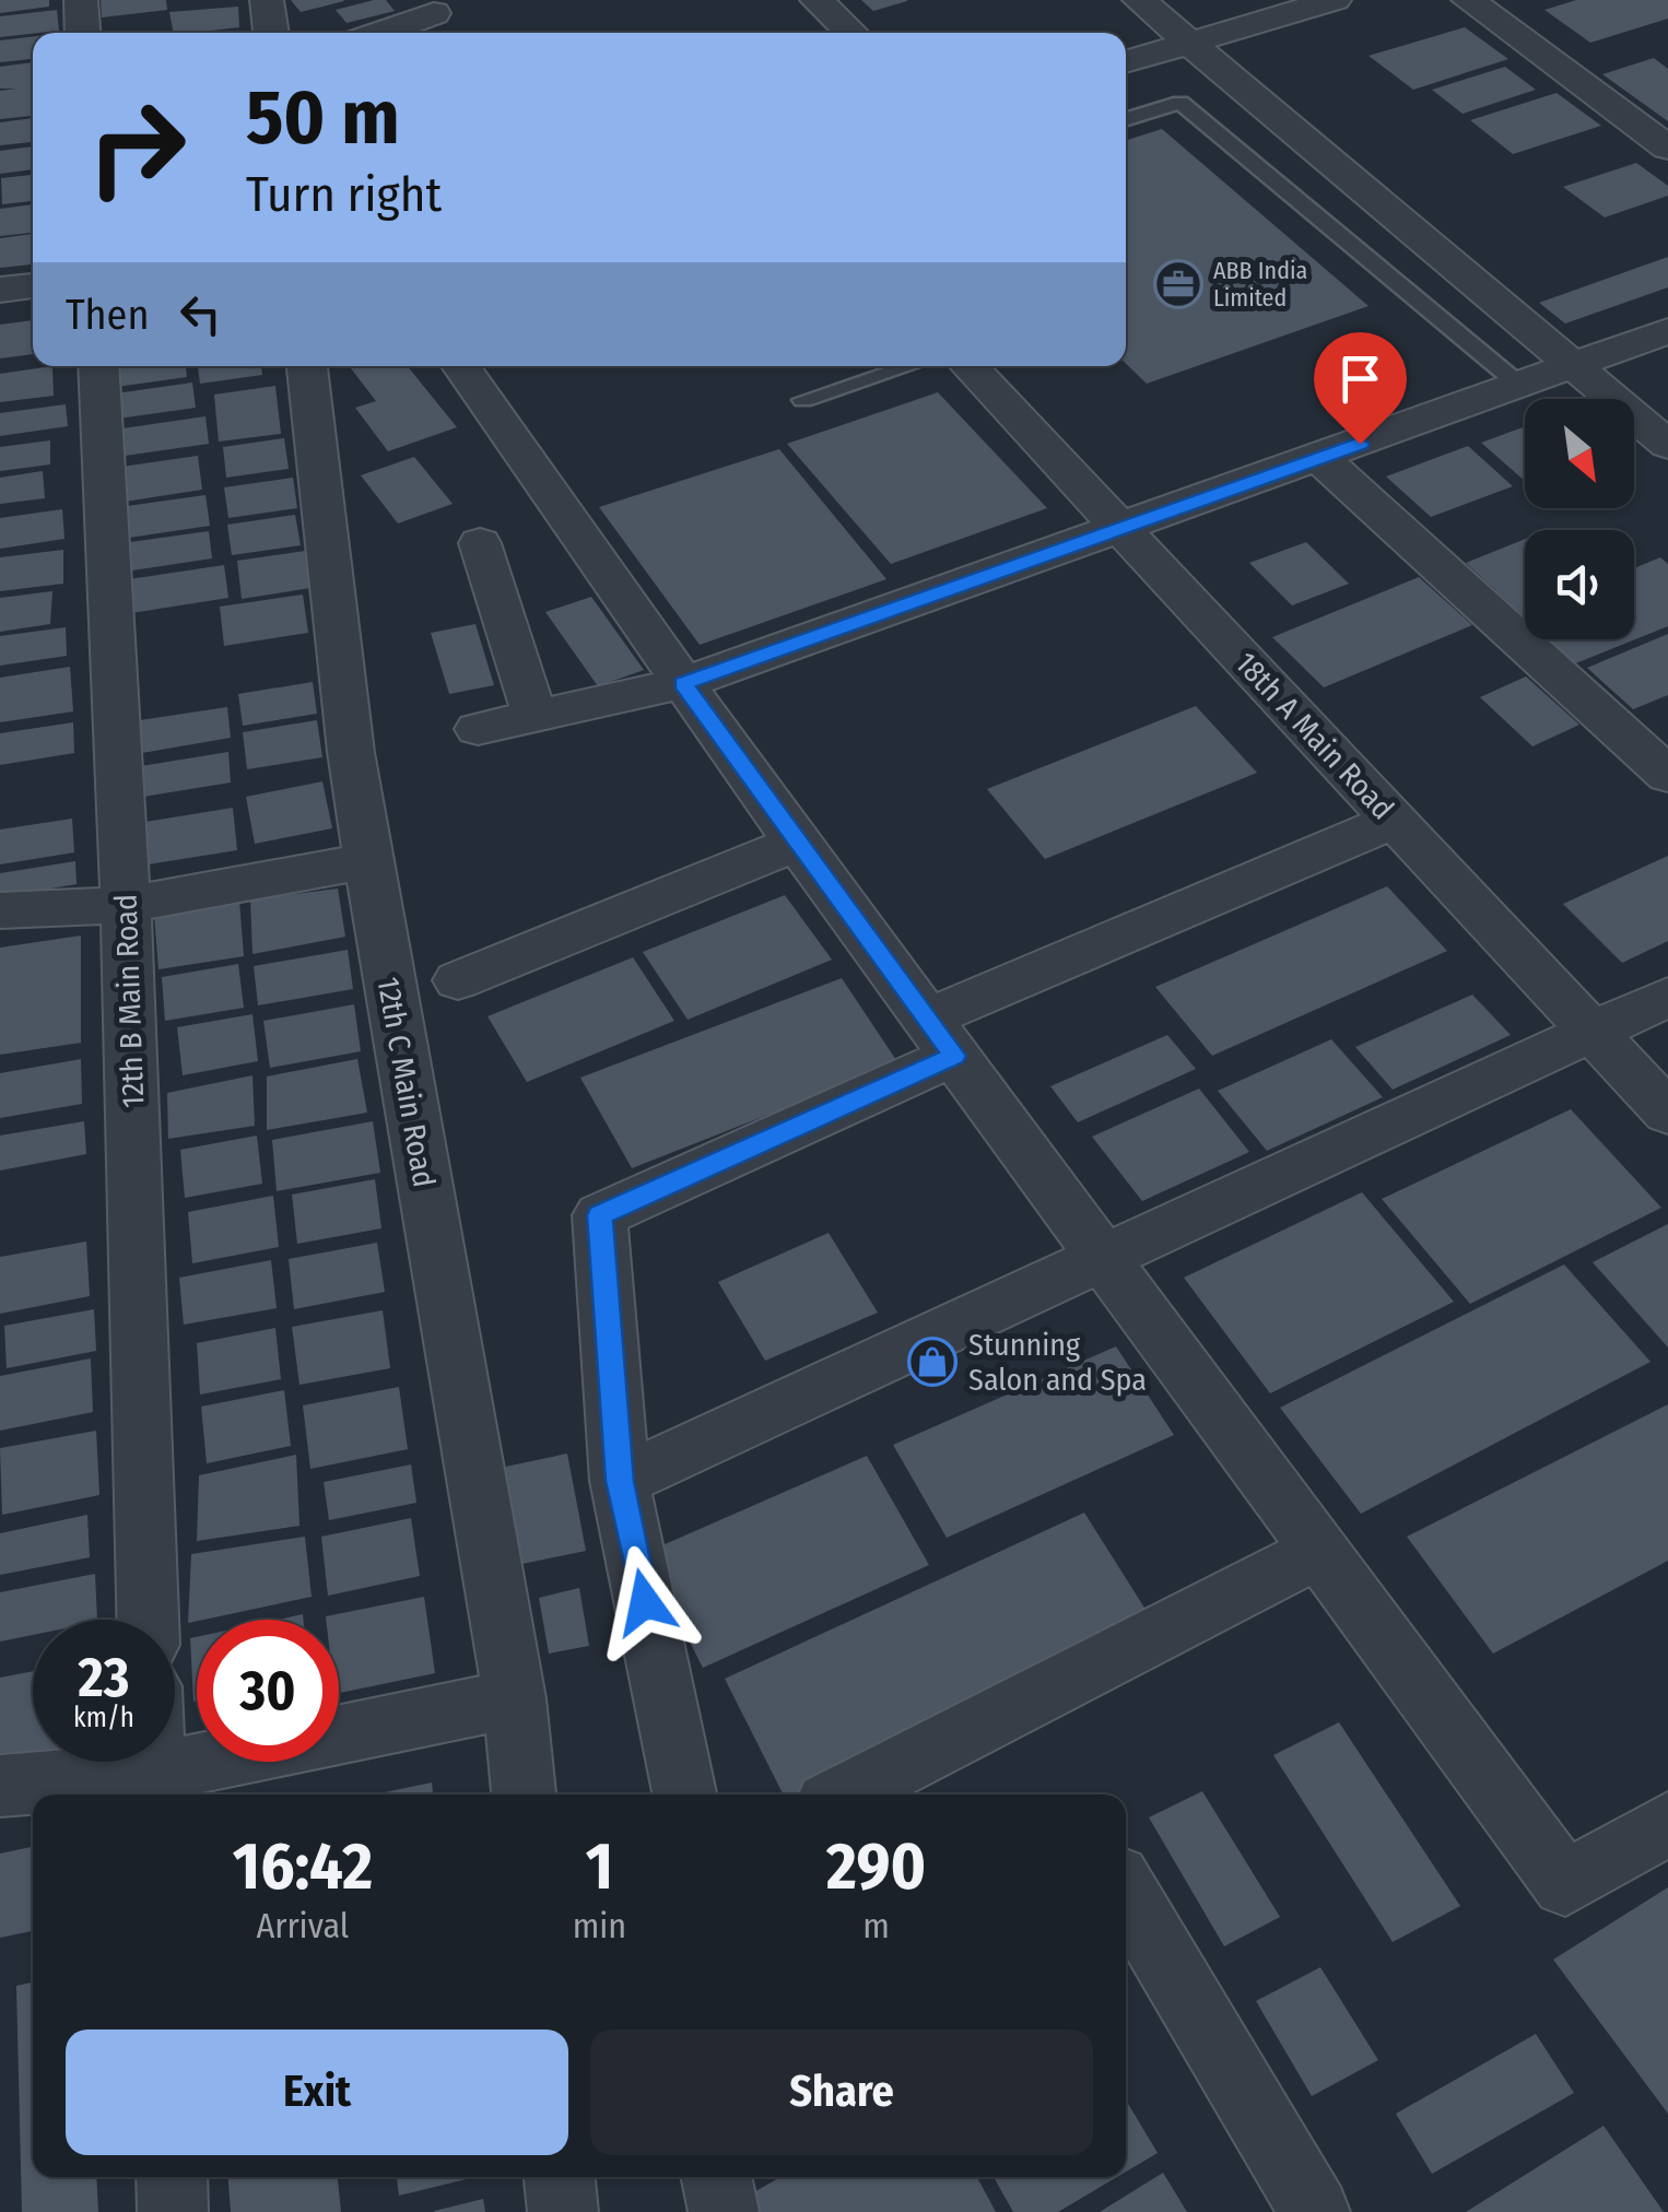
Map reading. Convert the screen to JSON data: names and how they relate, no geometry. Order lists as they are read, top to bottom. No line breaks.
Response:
{"streets":{"street":["18th A Main Road","12th B Main Road","12th C Main Road"]},"places":{"office":["ABB India Limited"],"shop":["Stunning Salon and Spa"]},"north":"bottom right","page":{"turn":["50 m","Turn right"],"then":"Then","speed":"23 km/h","limit":"30","eta":["16:42","Arrival","1","min","290","m"],"buttons":["Exit","Share"]}}
